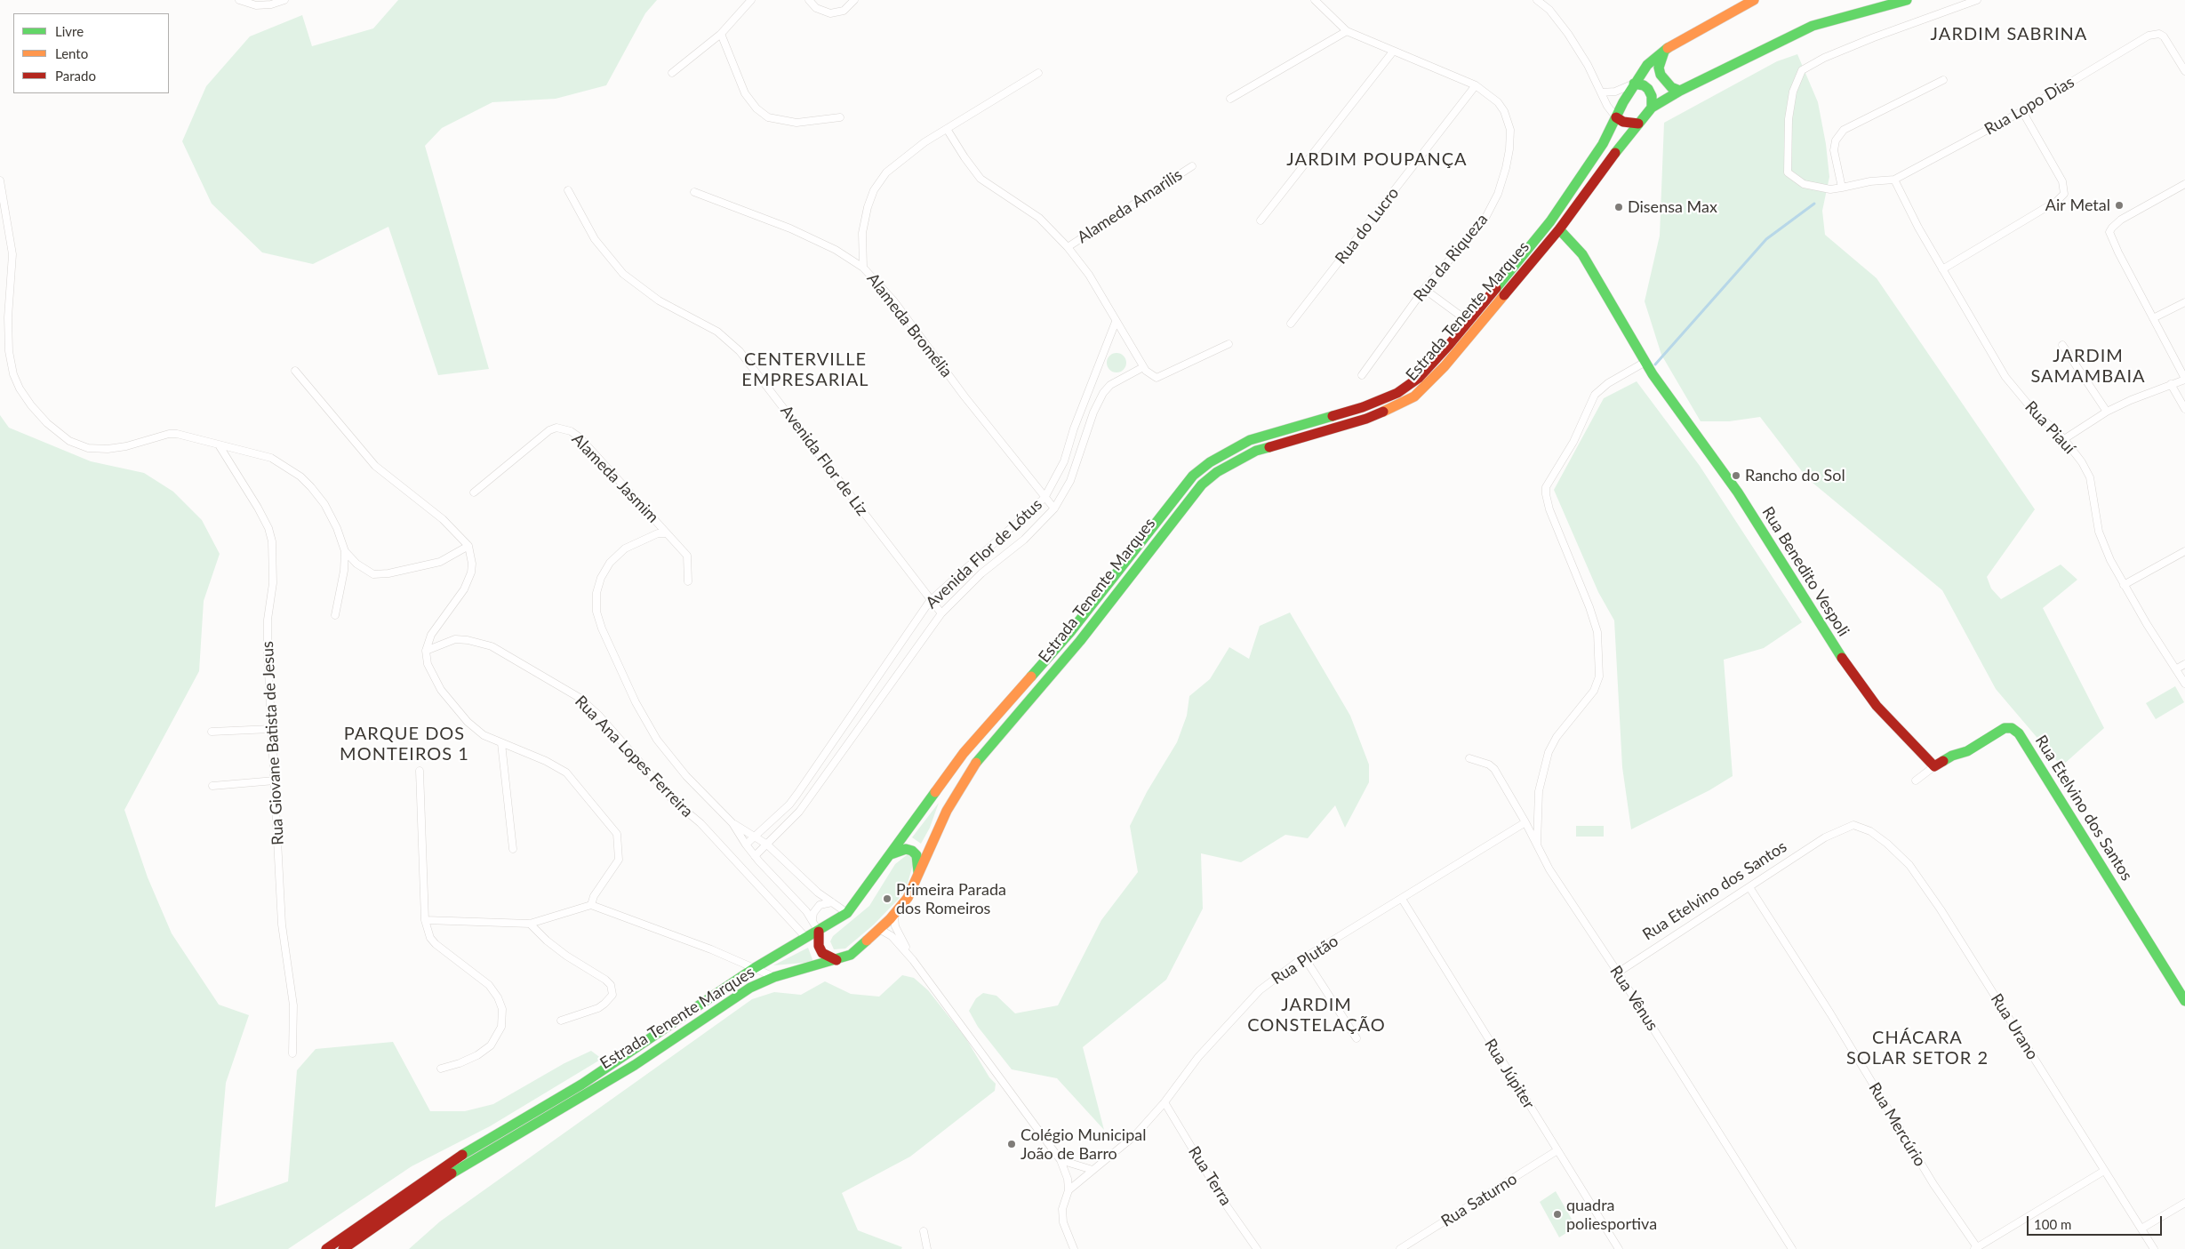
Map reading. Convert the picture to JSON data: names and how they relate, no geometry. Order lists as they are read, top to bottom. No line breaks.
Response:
{"streets":{"main road":["Estrada Tenente Marques","Rua Benedito Vespoli","Rua Etelvino dos Santos"],"street":["Rua Lopo Dias","Alameda Amarilis","Rua do Lucro","Rua da Riqueza","Alameda Bromélia","Rua Piauí","Avenida Flor de Liz","Alameda Jasmim","Avenida Flor de Lótus","Rua Giovane Batista de Jesus","Rua Ana Lopes Ferreira","Rua Plutão","Rua Vênus","Rua Urano","Rua Júpiter","Rua Mercúrio","Rua Terra","Rua Saturno"]},"crossings":[["Rua Lopo Dias","Rua Piauí"],["Rua do Lucro","Rua da Riqueza"],["Estrada Tenente Marques","Rua Benedito Vespoli"],["Estrada Tenente Marques","Rua Ana Lopes Ferreira"],["Alameda Bromélia","Avenida Flor de Lótus"],["Avenida Flor de Liz","Avenida Flor de Lótus"],["Rua Benedito Vespoli","Rua Etelvino dos Santos"],["Rua Etelvino dos Santos","Rua Vênus"],["Rua Etelvino dos Santos","Rua Urano"],["Rua Etelvino dos Santos","Rua Mercúrio"],["Rua Plutão","Rua Vênus"],["Rua Plutão","Rua Júpiter"],["Rua Plutão","Rua Terra"],["Rua Júpiter","Rua Saturno"]],"districts":["JARDIM SABRINA","JARDIM POUPANÇA","JARDIM SAMAMBAIA","CENTERVILLE EMPRESARIAL","PARQUE DOS MONTEIROS 1","JARDIM CONSTELAÇÃO","CHÁCARA SOLAR SETOR 2"],"places":["Air Metal","Disensa Max","Rancho do Sol","Primeira Parada dos Romeiros","Colégio Municipal João de Barro","quadra poliesportiva"],"legend":["Livre","Lento","Parado"],"scale_bar":"100 m"}
